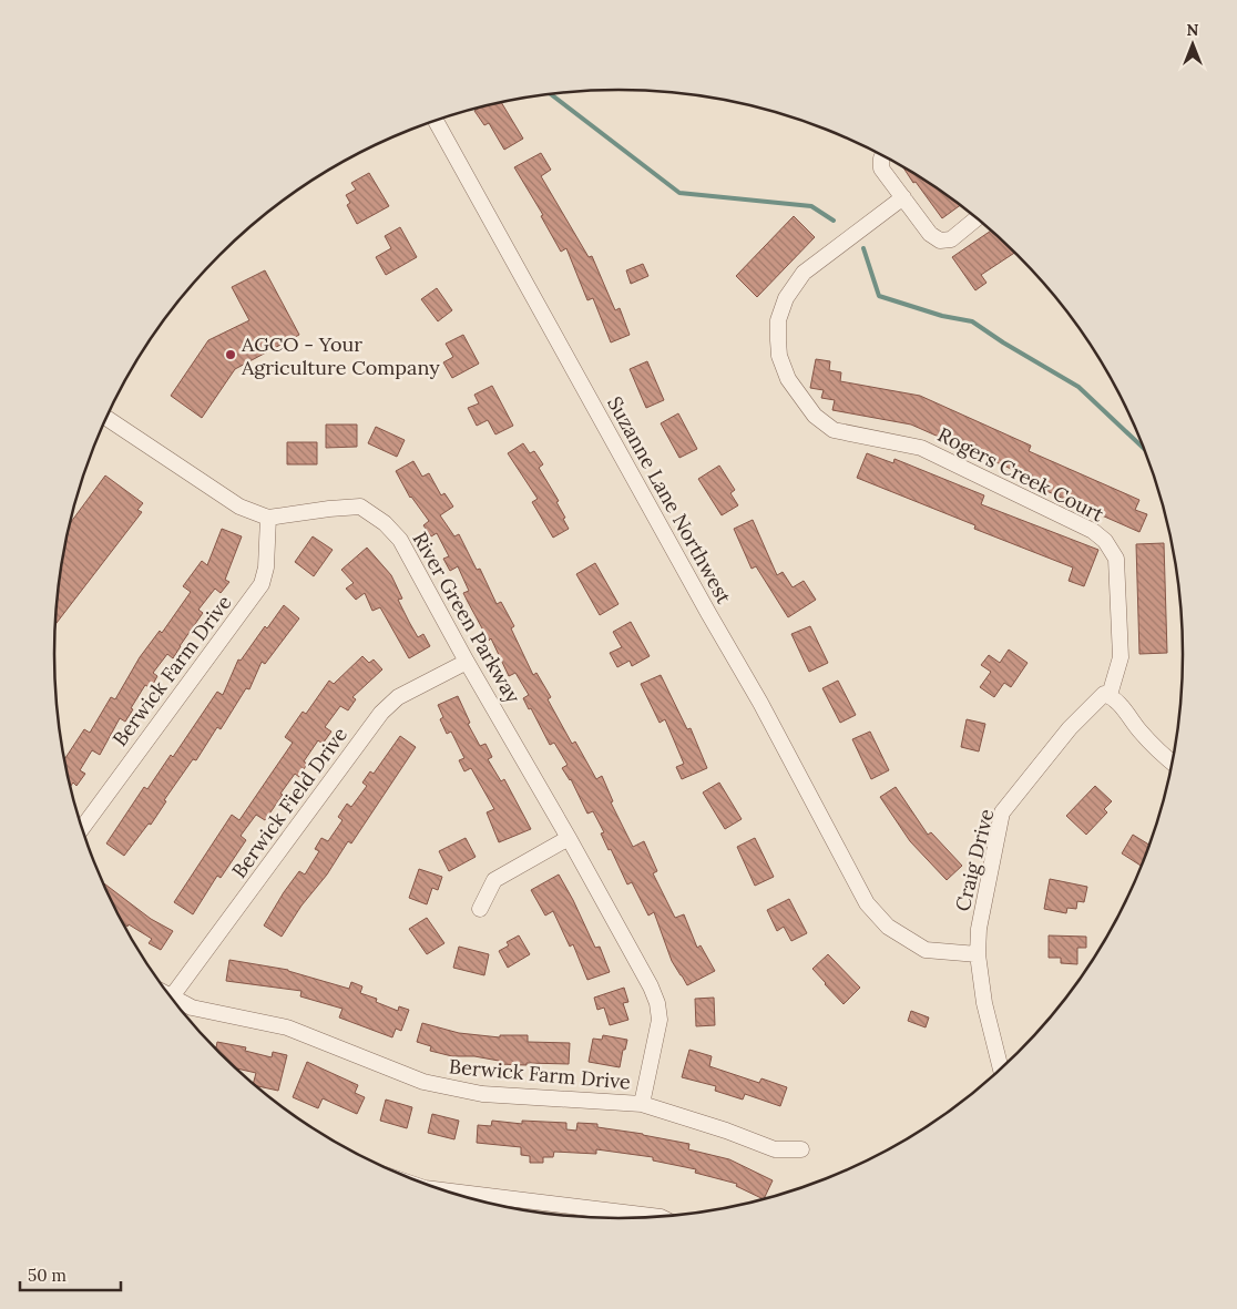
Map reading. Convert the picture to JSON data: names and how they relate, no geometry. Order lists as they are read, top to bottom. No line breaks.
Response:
{"streets":{"street":["Rogers Creek Court","Suzanne Lane Northwest","River Green Parkway","Berwick Farm Drive","Berwick Field Drive","Craig Drive"]},"crossings":[["Rogers Creek Court","Craig Drive"],["Suzanne Lane Northwest","Craig Drive"],["River Green Parkway","Berwick Farm Drive"],["River Green Parkway","Berwick Field Drive"],["Berwick Farm Drive","Berwick Field Drive"]],"places":["AGCO - Your Agriculture Company"],"scale_bar":"50 m","north":"top"}
